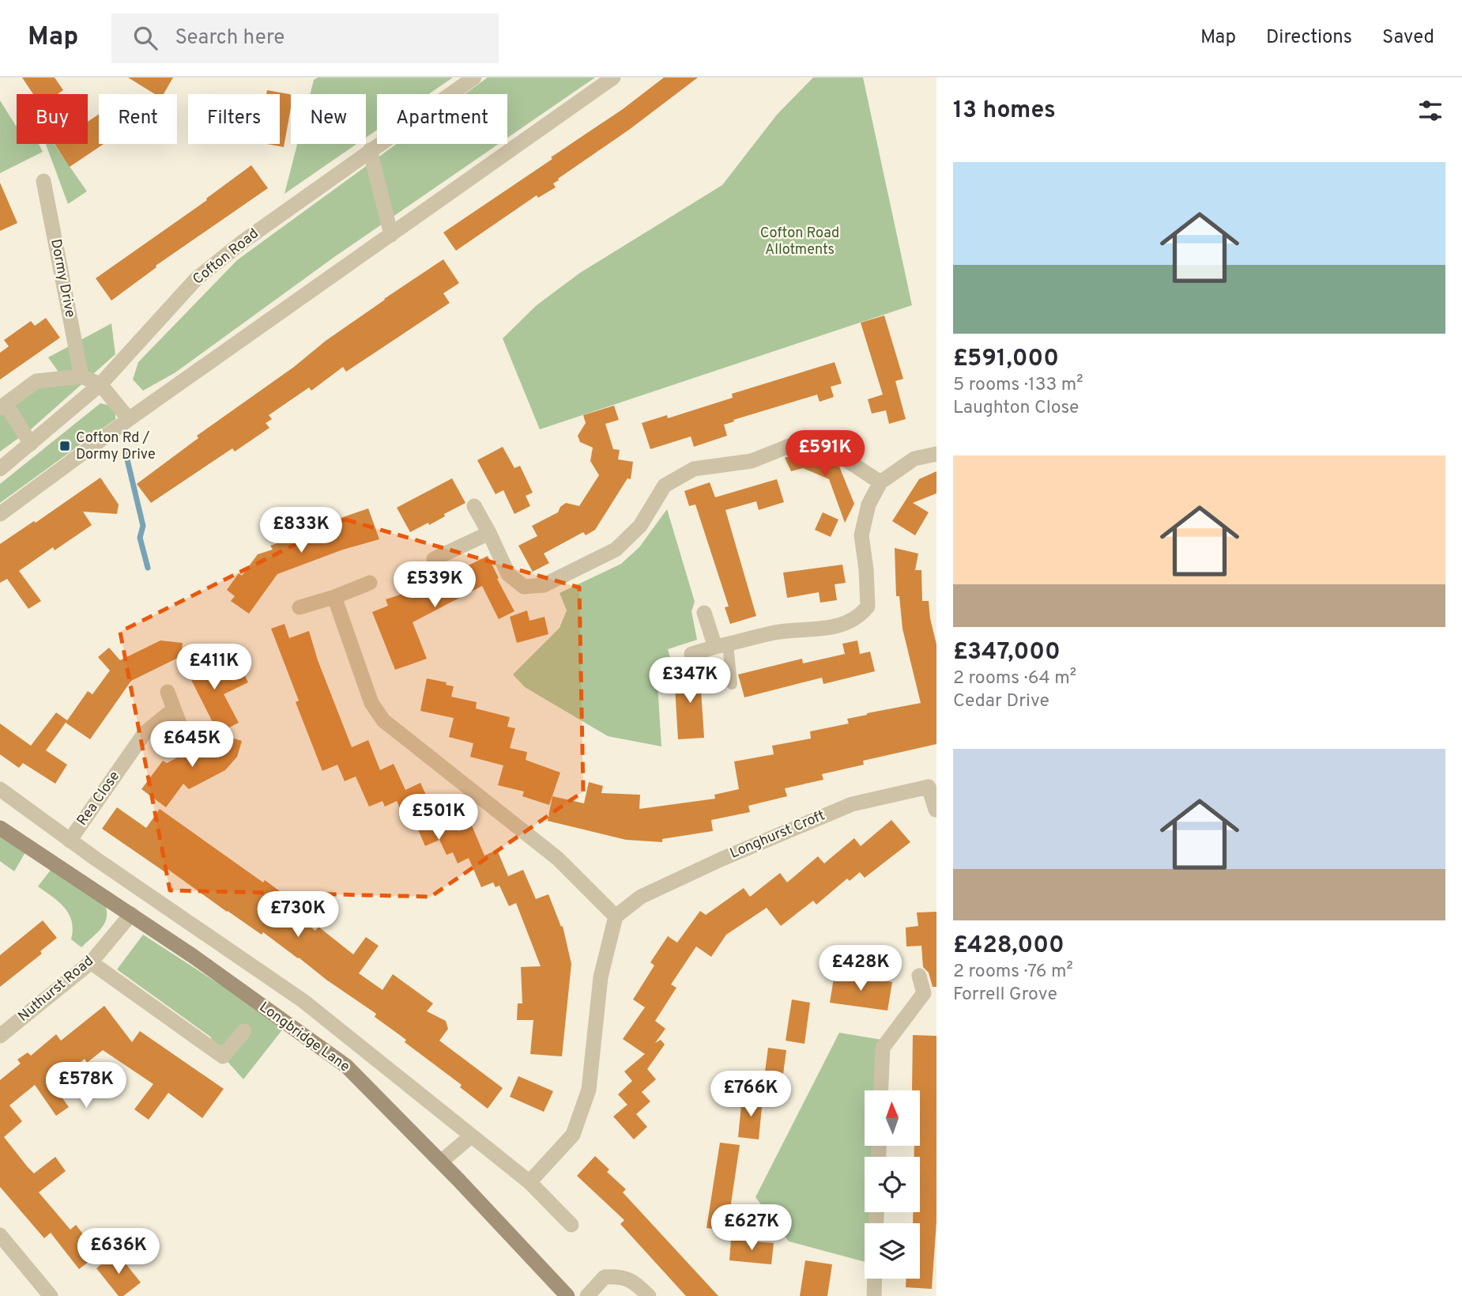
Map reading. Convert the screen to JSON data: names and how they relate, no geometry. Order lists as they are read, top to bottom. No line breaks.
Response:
{"streets":{"main road":["Longbridge Lane"],"street":["Cofton Road","Dormy Drive","Rea Close","Longhurst Croft","Nuthurst Road"]},"crossings":[["Rea Close","Longbridge Lane"],["Nuthurst Road","Longbridge Lane"]],"parks":["Cofton Road Allotments"],"places":{"transit":["Cofton Rd / Dormy Drive"]},"north":"top","page":{"header":"Map","search":"Search here","nav":["Map","Directions","Saved"],"heading":"13 homes","chip":["Buy","Rent","Filters","New","Apartment"],"list":[{"name":"£591,000","note":"5 rooms · 133 m² · Laughton Close"},{"name":"£347,000","note":"2 rooms · 64 m² · Cedar Drive"},{"name":"£428,000","note":"2 rooms · 76 m² · Forrell Grove"}],"price":["£591K","£833K","£539K","£411K","£347K","£645K","£501K","£730K","£428K","£578K","£766K","£627K","£636K"]}}
